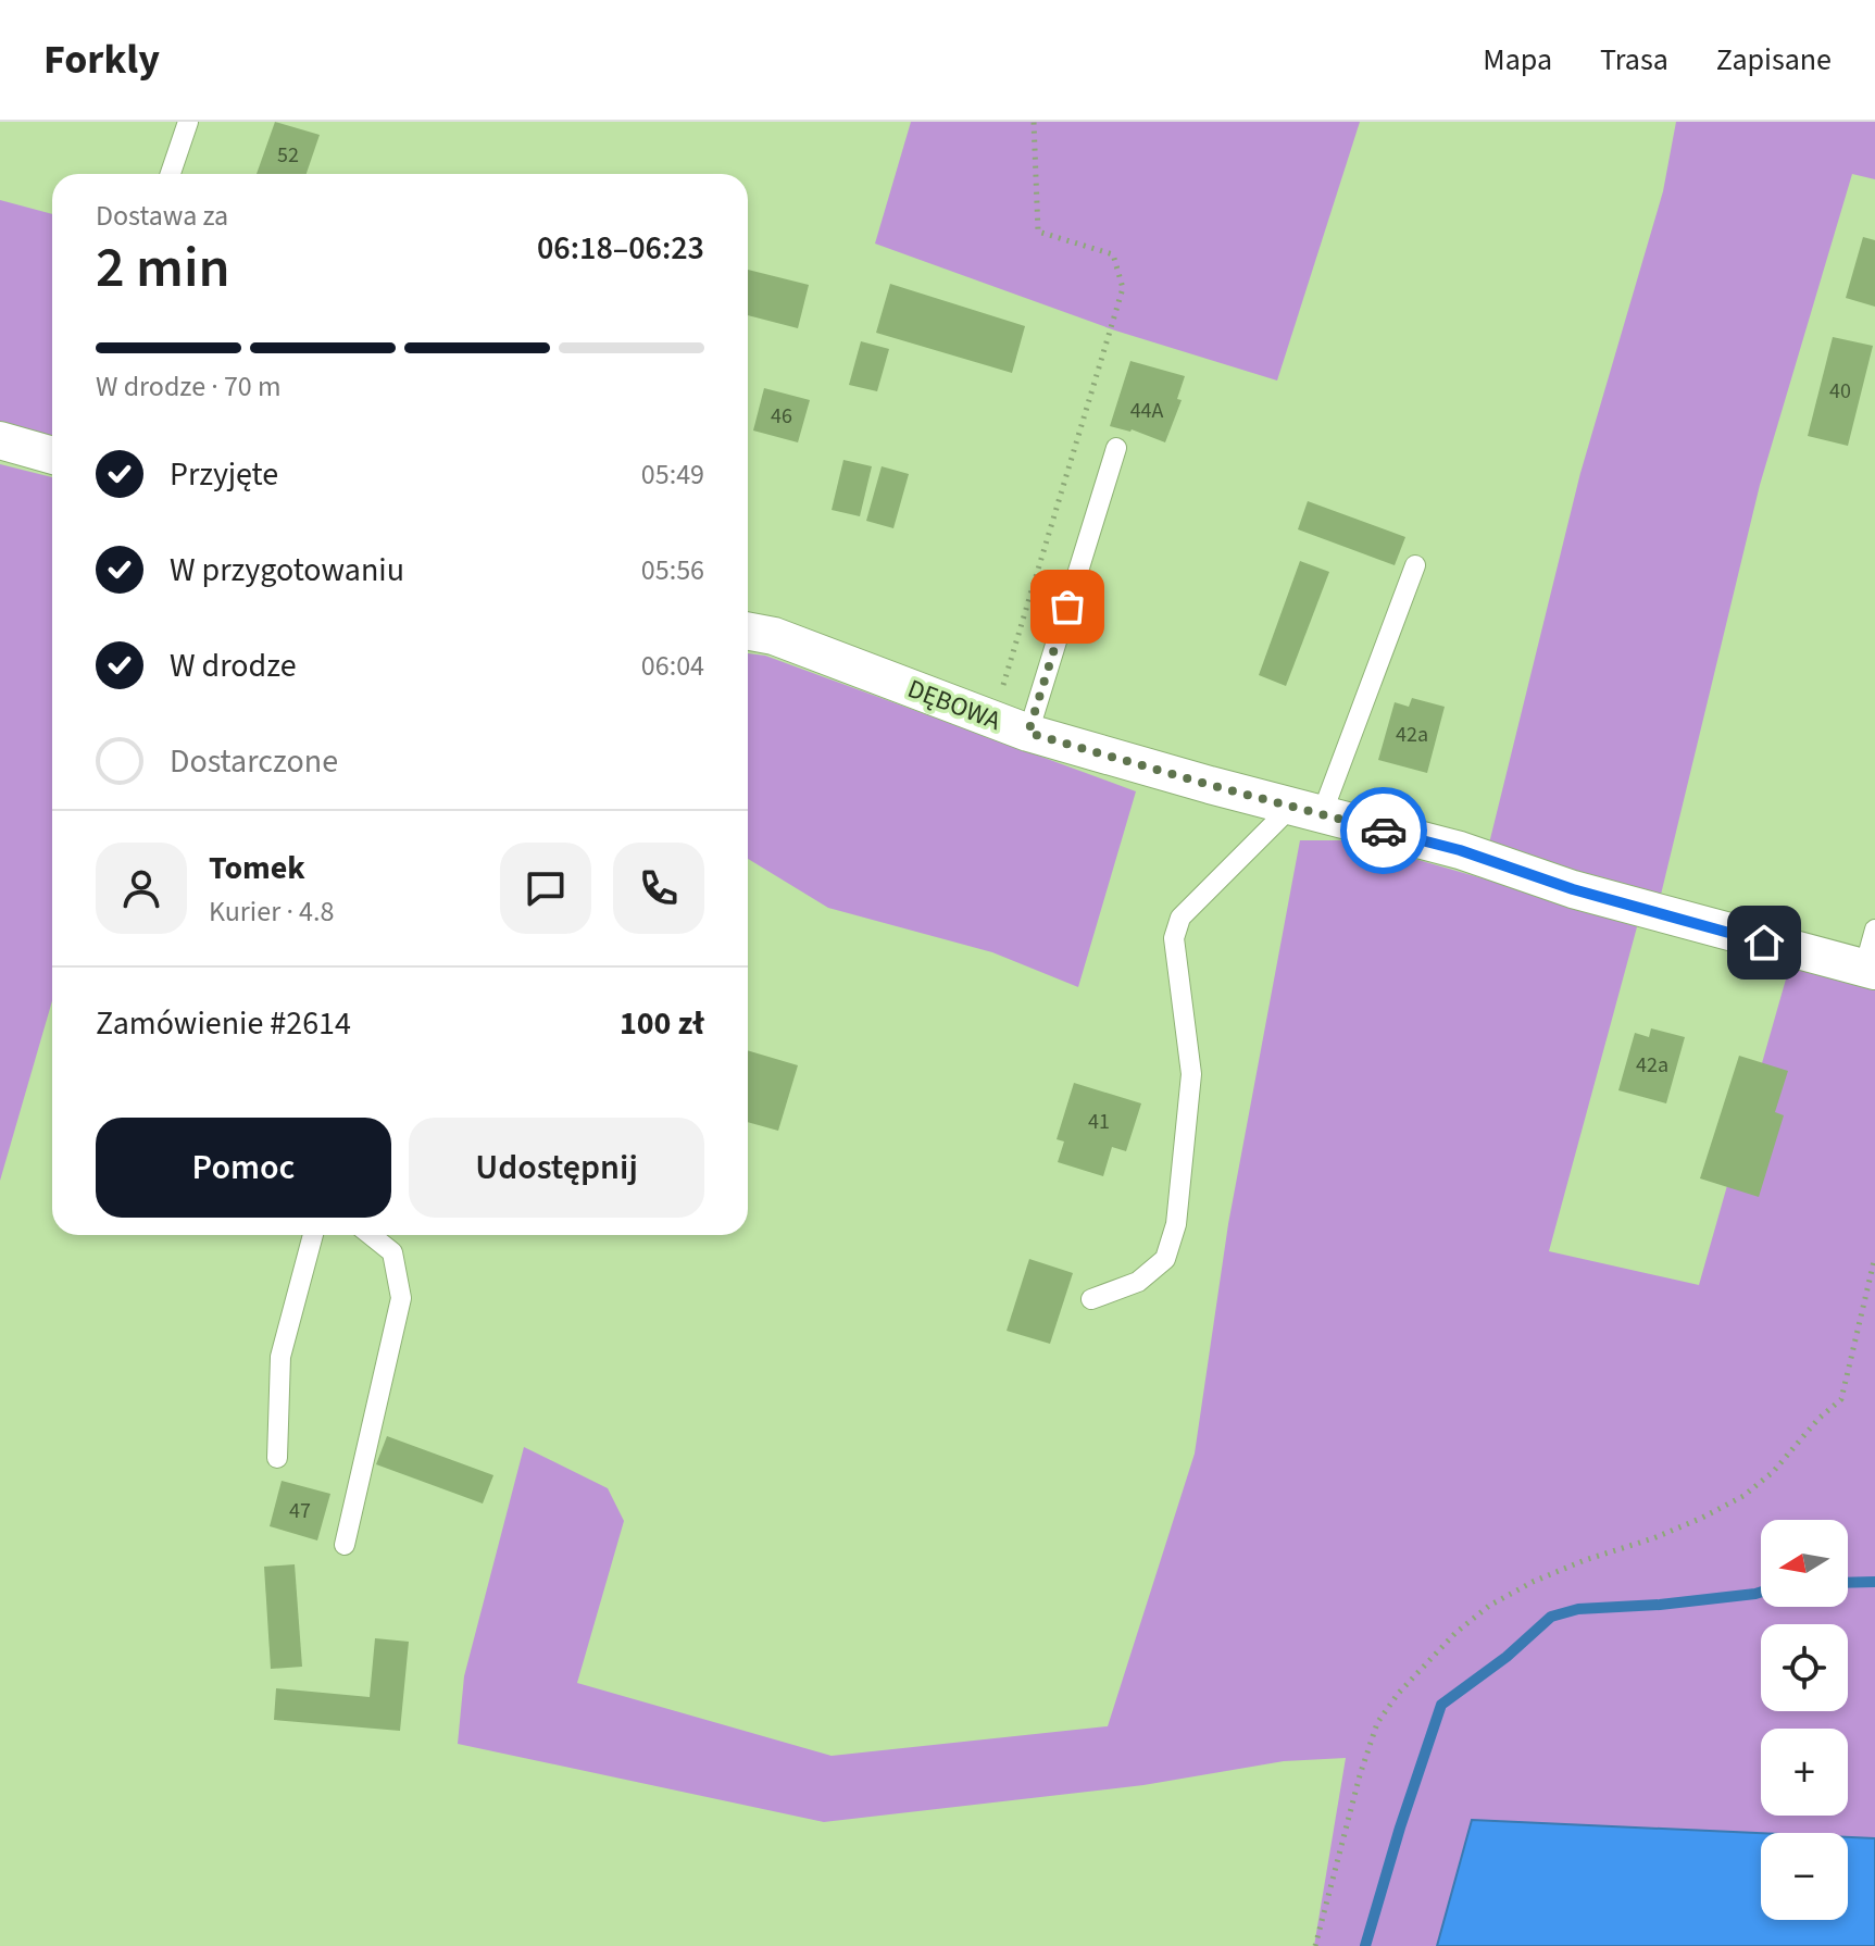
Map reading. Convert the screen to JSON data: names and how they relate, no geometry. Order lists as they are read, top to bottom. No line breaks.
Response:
{"streets":{"street":["DĘBOWA"]},"house_numbers":["52","40","44A","46","42a","42a","41","47"],"north":"left","page":{"header":"Forkly","nav":["Mapa","Trasa","Zapisane"],"heading":["2 min","Dostawa za","06:18–06:23"],"panel":["Tomek","Kurier · 4.8","Zamówienie #2614","100 zł"],"bar":"W drodze · 70 m","list":[["Przyjęte","05:49"],["W przygotowaniu","05:56"],["W drodze","06:04"],"Dostarczone"],"buttons":["Pomoc","Udostępnij"],"map_buttons":["+","−"]}}
